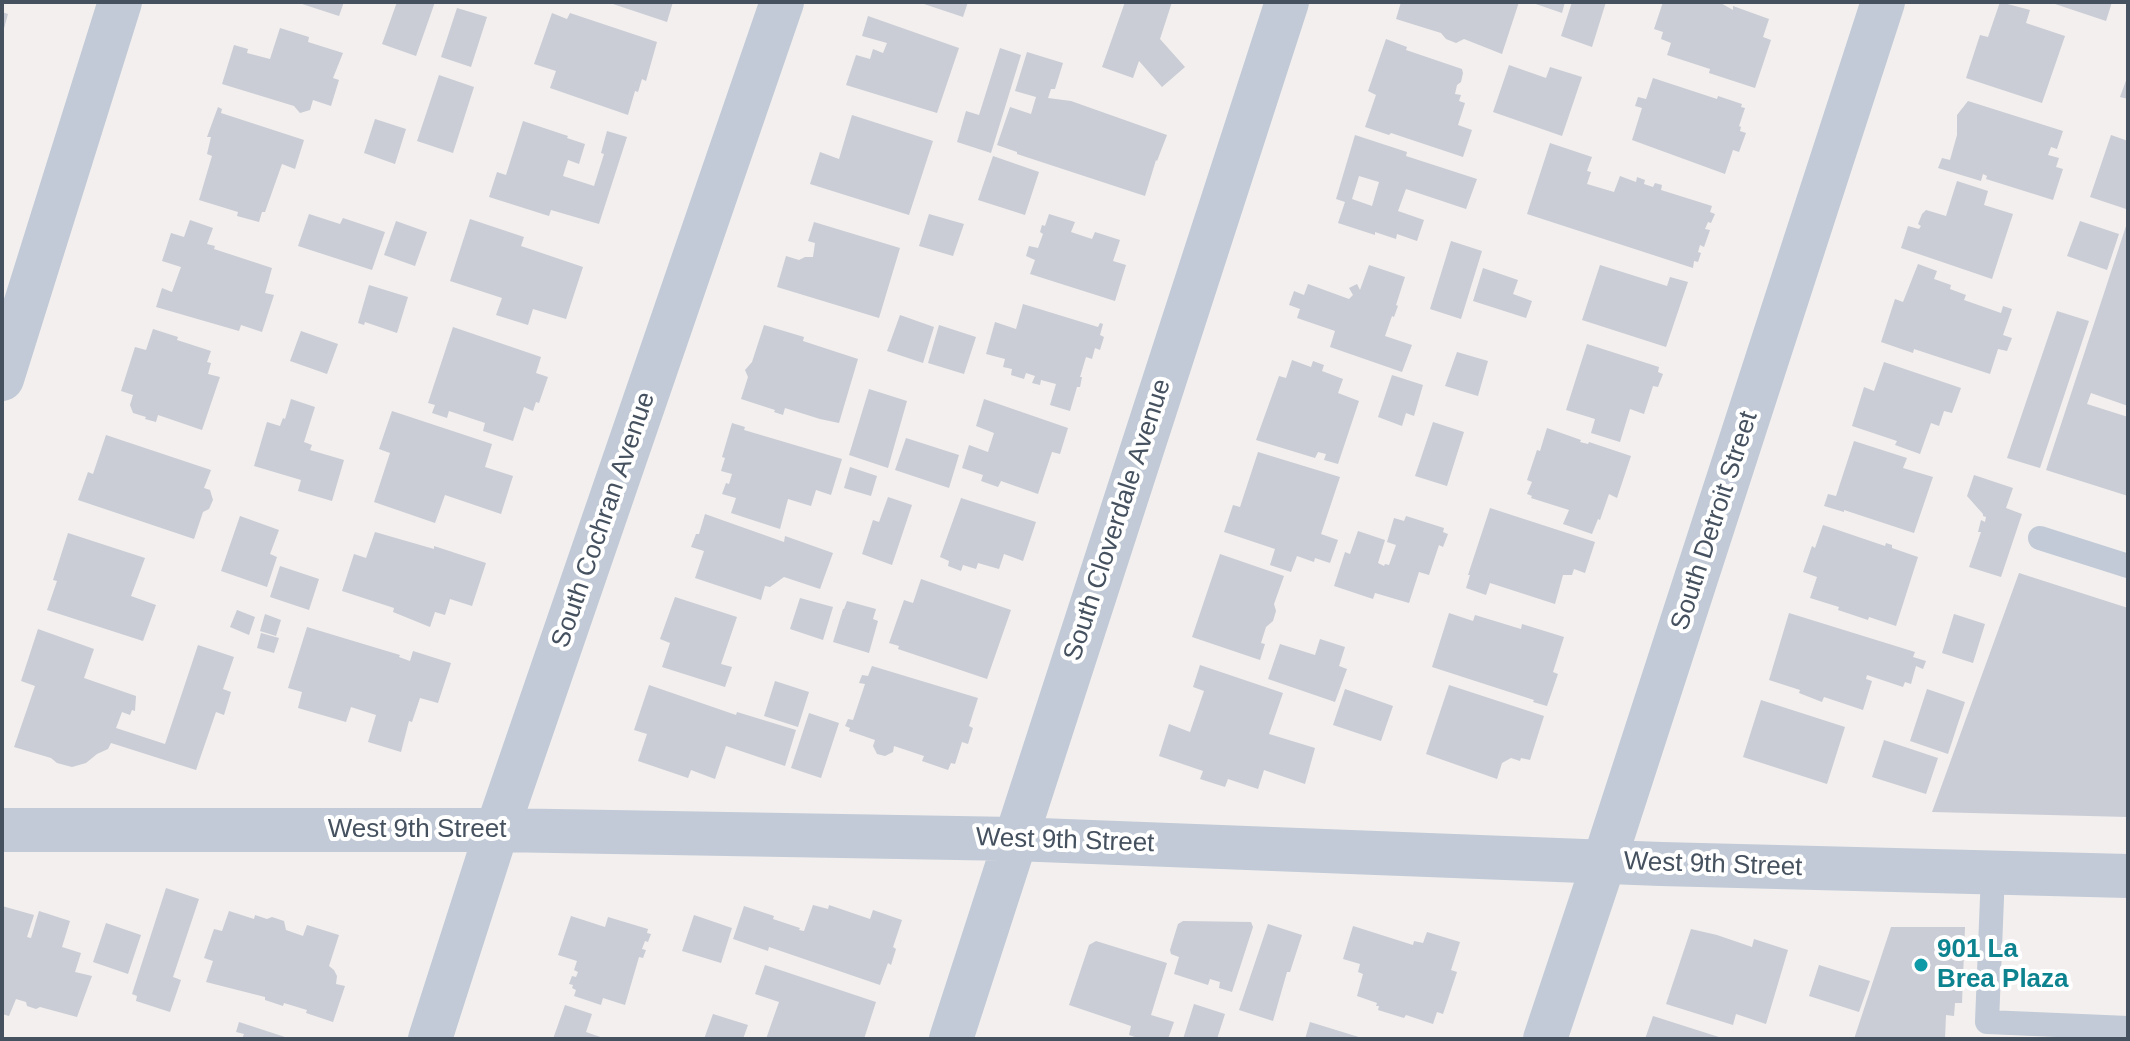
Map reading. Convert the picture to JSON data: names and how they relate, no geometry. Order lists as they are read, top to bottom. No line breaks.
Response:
{"streets":{"street":["South Cochran Avenue","South Cloverdale Avenue","South Detroit Street","West 9th Street"]},"crossings":[["South Cochran Avenue","West 9th Street"],["South Cloverdale Avenue","West 9th Street"],["South Detroit Street","West 9th Street"]],"places":["901 La Brea Plaza"]}
